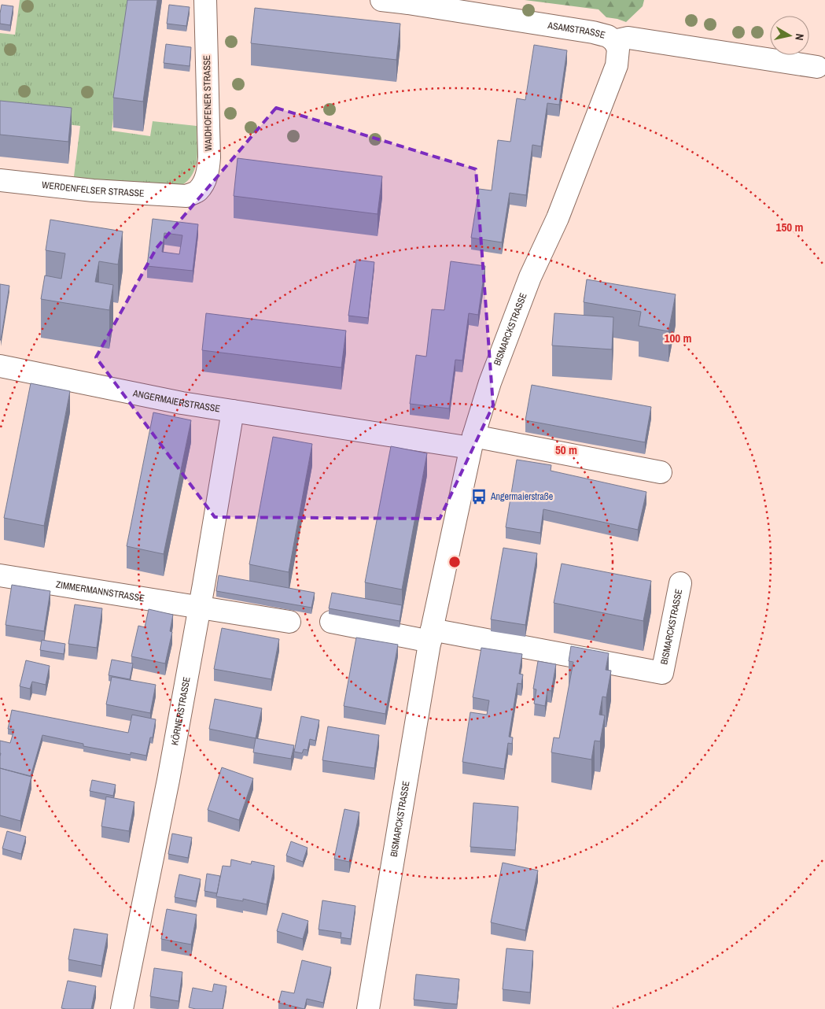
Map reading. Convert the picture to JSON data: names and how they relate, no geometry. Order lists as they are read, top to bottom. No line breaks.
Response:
{"streets":{"street":["ASAMSTRASSE","WAIDHOFENER STRASSE","WERDENFELSER STRASSE","BISMARCKSTRASSE","ANGERMAIERSTRASSE","ZIMMERMANNSTRASSE","KÖRNERSTRASSE"]},"crossings":[["ASAMSTRASSE","BISMARCKSTRASSE"],["WAIDHOFENER STRASSE","WERDENFELSER STRASSE"],["BISMARCKSTRASSE","ANGERMAIERSTRASSE"],["ANGERMAIERSTRASSE","KÖRNERSTRASSE"],["ZIMMERMANNSTRASSE","KÖRNERSTRASSE"]],"places":{"bus stop":["Angermaierstraße"]},"north":"right","rings":["150 m","100 m","50 m"]}
